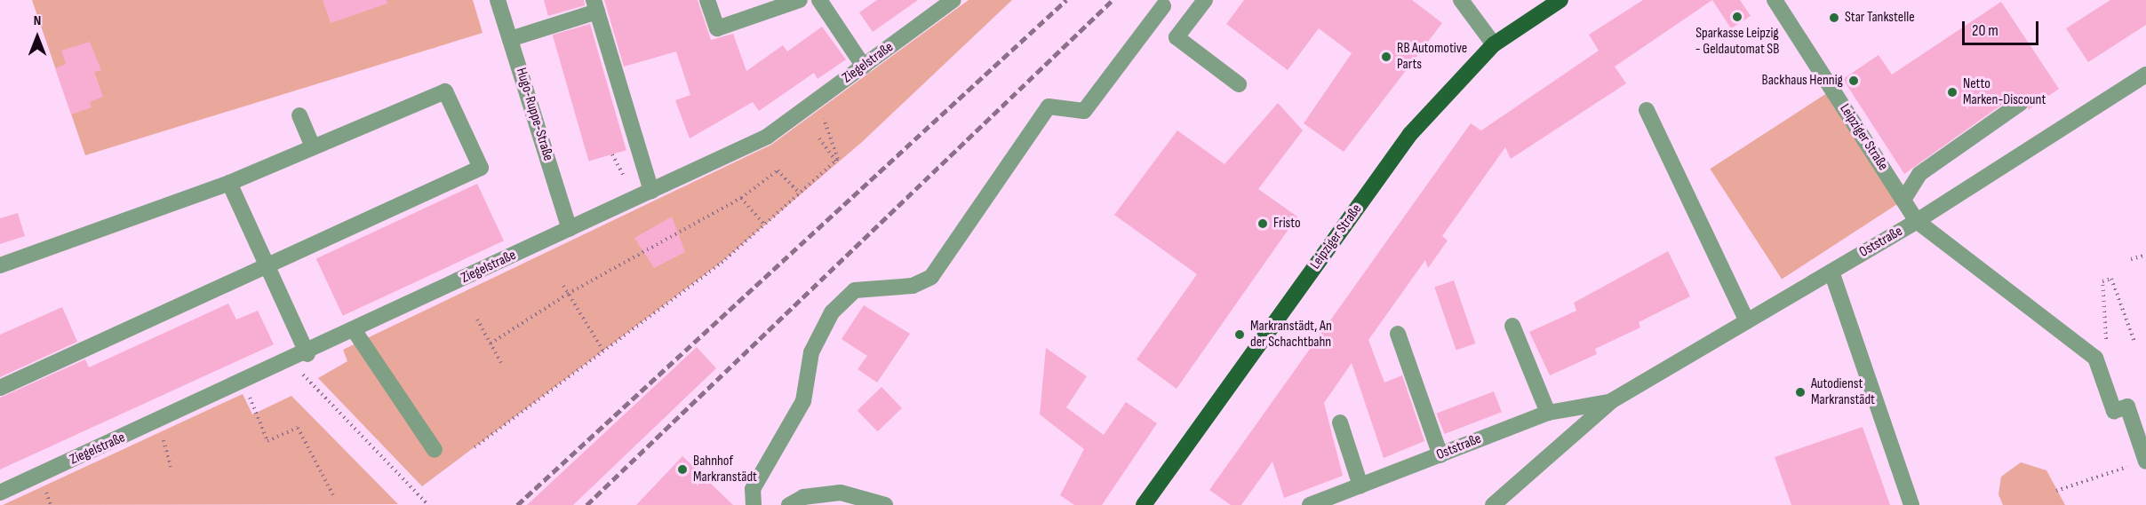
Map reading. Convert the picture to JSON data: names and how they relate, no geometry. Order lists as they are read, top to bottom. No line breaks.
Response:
{"streets":{"main road":["Leipziger Straße"],"street":["Ziegelstraße","Hugo-Ruppe-Straße","Oststraße"]},"crossings":[["Ziegelstraße","Hugo-Ruppe-Straße"],["Leipziger Straße","Oststraße"]],"places":["Sparkasse Leipzig - Geldautomat SB","Star Tankstelle","RB Automotive Parts","Backhaus Hennig","Netto Marken-Discount","Fristo","Markranstädt, An der Schachtbahn","Autodienst Markranstädt","Bahnhof Markranstädt"],"scale_bar":"20 m","north":"top"}
